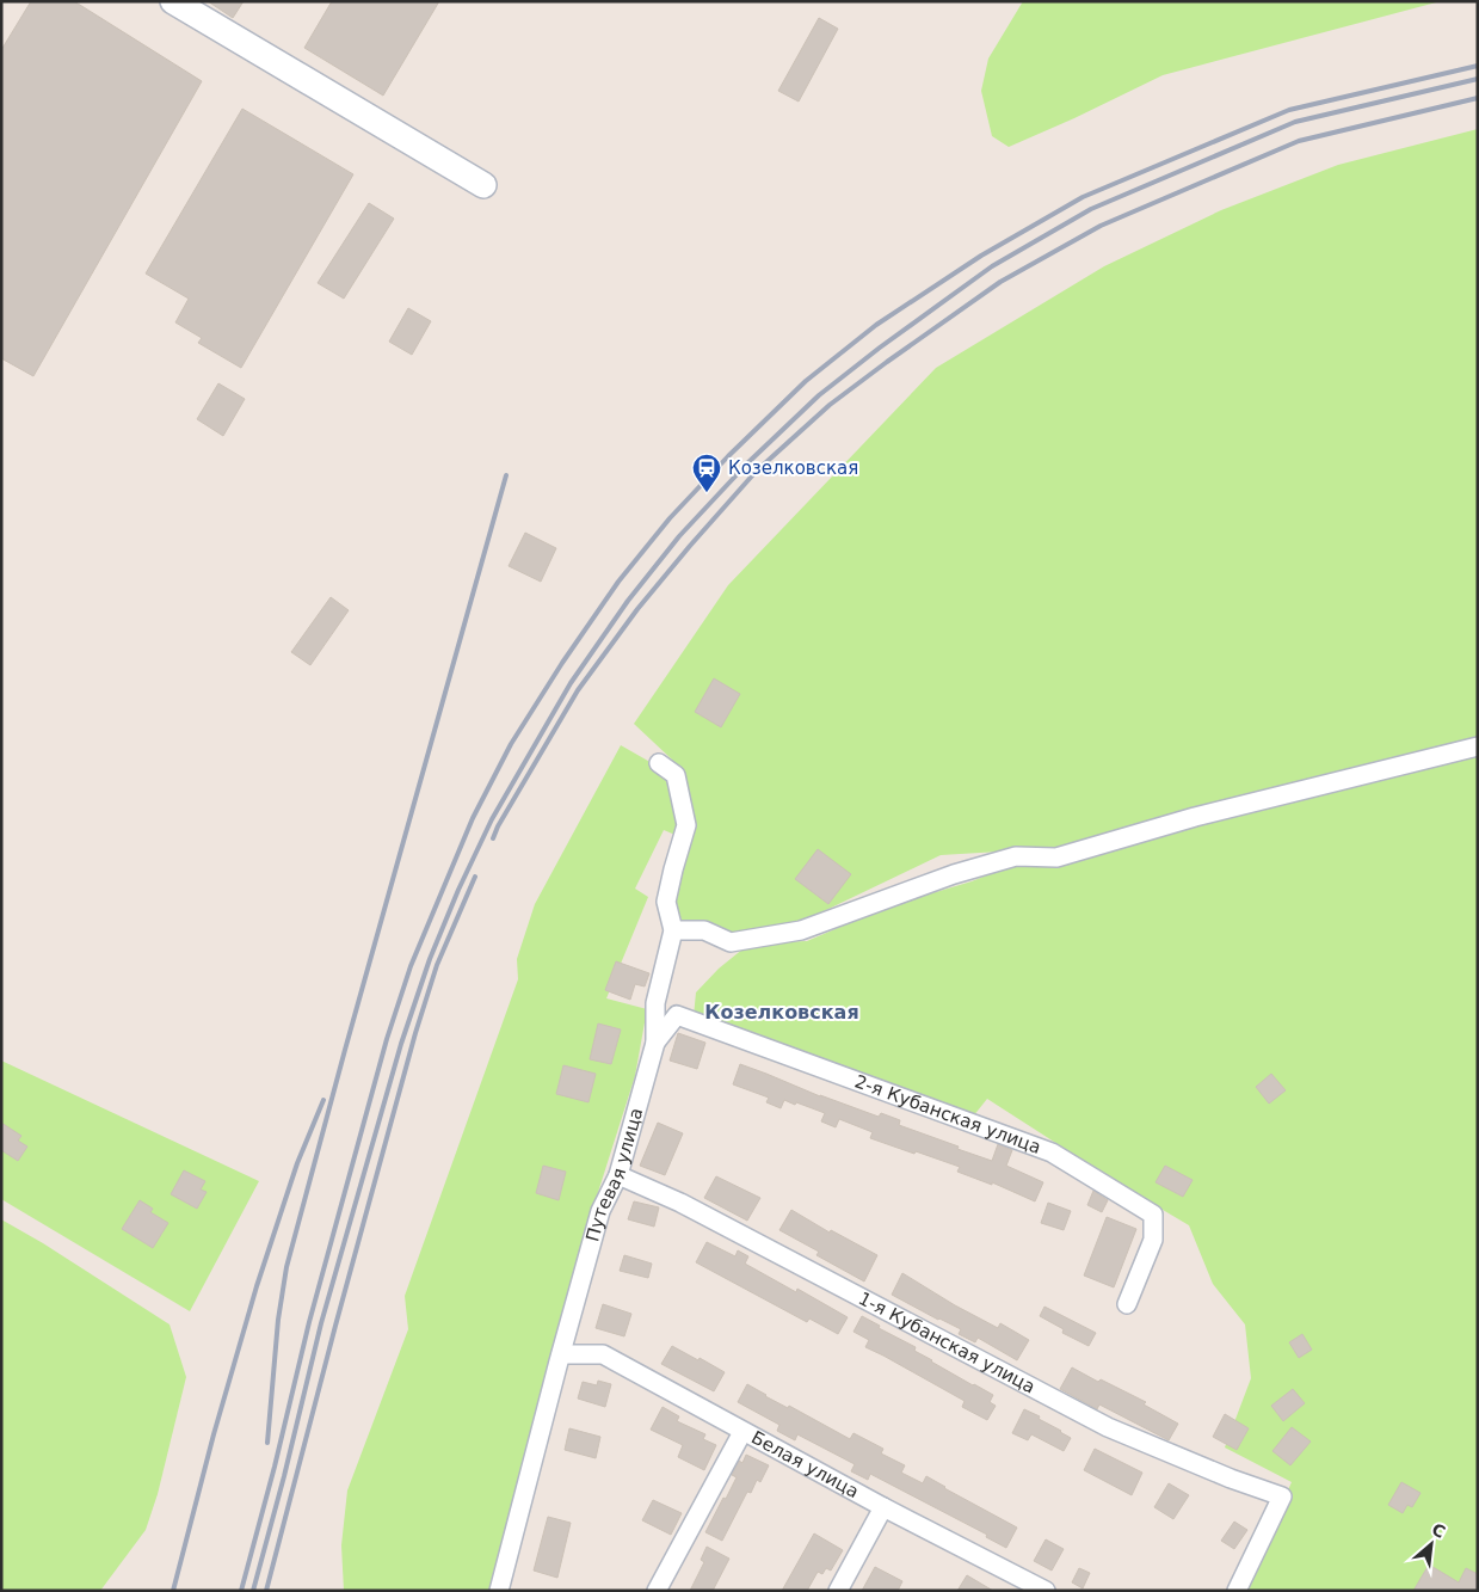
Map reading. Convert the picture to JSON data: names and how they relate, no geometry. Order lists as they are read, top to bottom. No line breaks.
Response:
{"streets":{"street":["2-я Кубанская улица","Путевая улица","1-я Кубанская улица","Белая улица"]},"crossings":[["2-я Кубанская улица","Путевая улица"],["Путевая улица","1-я Кубанская улица"],["Путевая улица","Белая улица"]],"districts":["Козелковская"],"places":{"station":["Козелковская"]},"north":"top right"}
